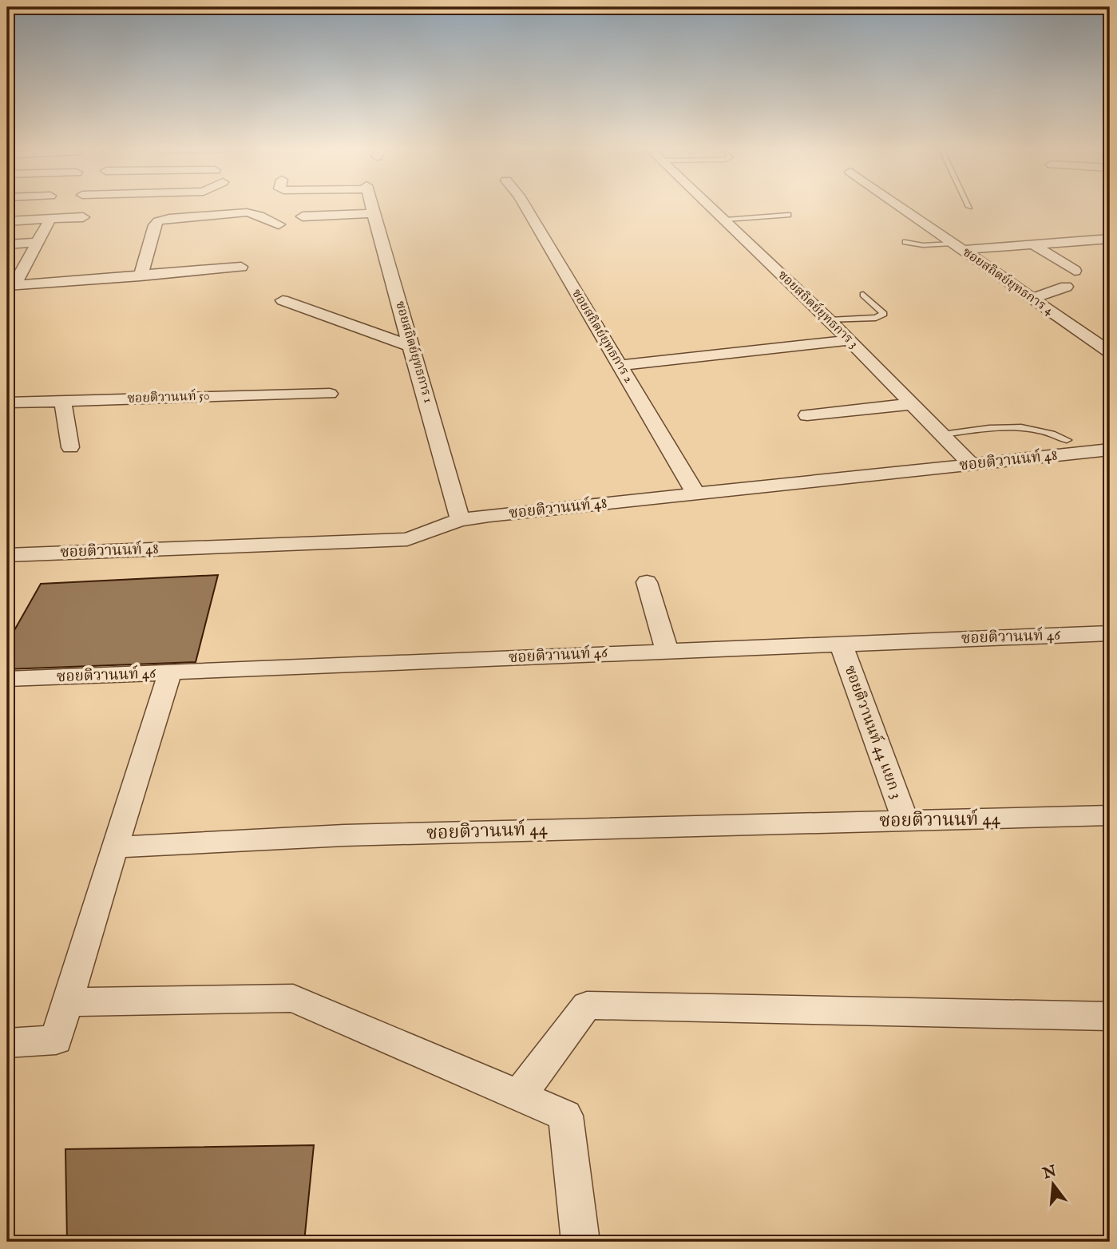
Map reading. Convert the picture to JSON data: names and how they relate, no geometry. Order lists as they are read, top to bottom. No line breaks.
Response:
{"streets":{"street":["ซอยสถิตย์ยุทธการ 4","ซอยสถิตย์ยุทธการ 3","ซอยสถิตย์ยุทธการ 2","ซอยสถิตย์ยุทธการ 1","ซอยติวานนท์ 50","ซอยติวานนท์ 48","ซอยติวานนท์ 46","ซอยติวานนท์ 44 แยก 3","ซอยติวานนท์ 44"]},"crossings":[["ซอยสถิตย์ยุทธการ 3","ซอยติวานนท์ 48"],["ซอยสถิตย์ยุทธการ 2","ซอยติวานนท์ 48"],["ซอยสถิตย์ยุทธการ 1","ซอยติวานนท์ 48"],["ซอยติวานนท์ 46","ซอยติวานนท์ 44 แยก 3"],["ซอยติวานนท์ 44 แยก 3","ซอยติวานนท์ 44"]],"north":"top"}
